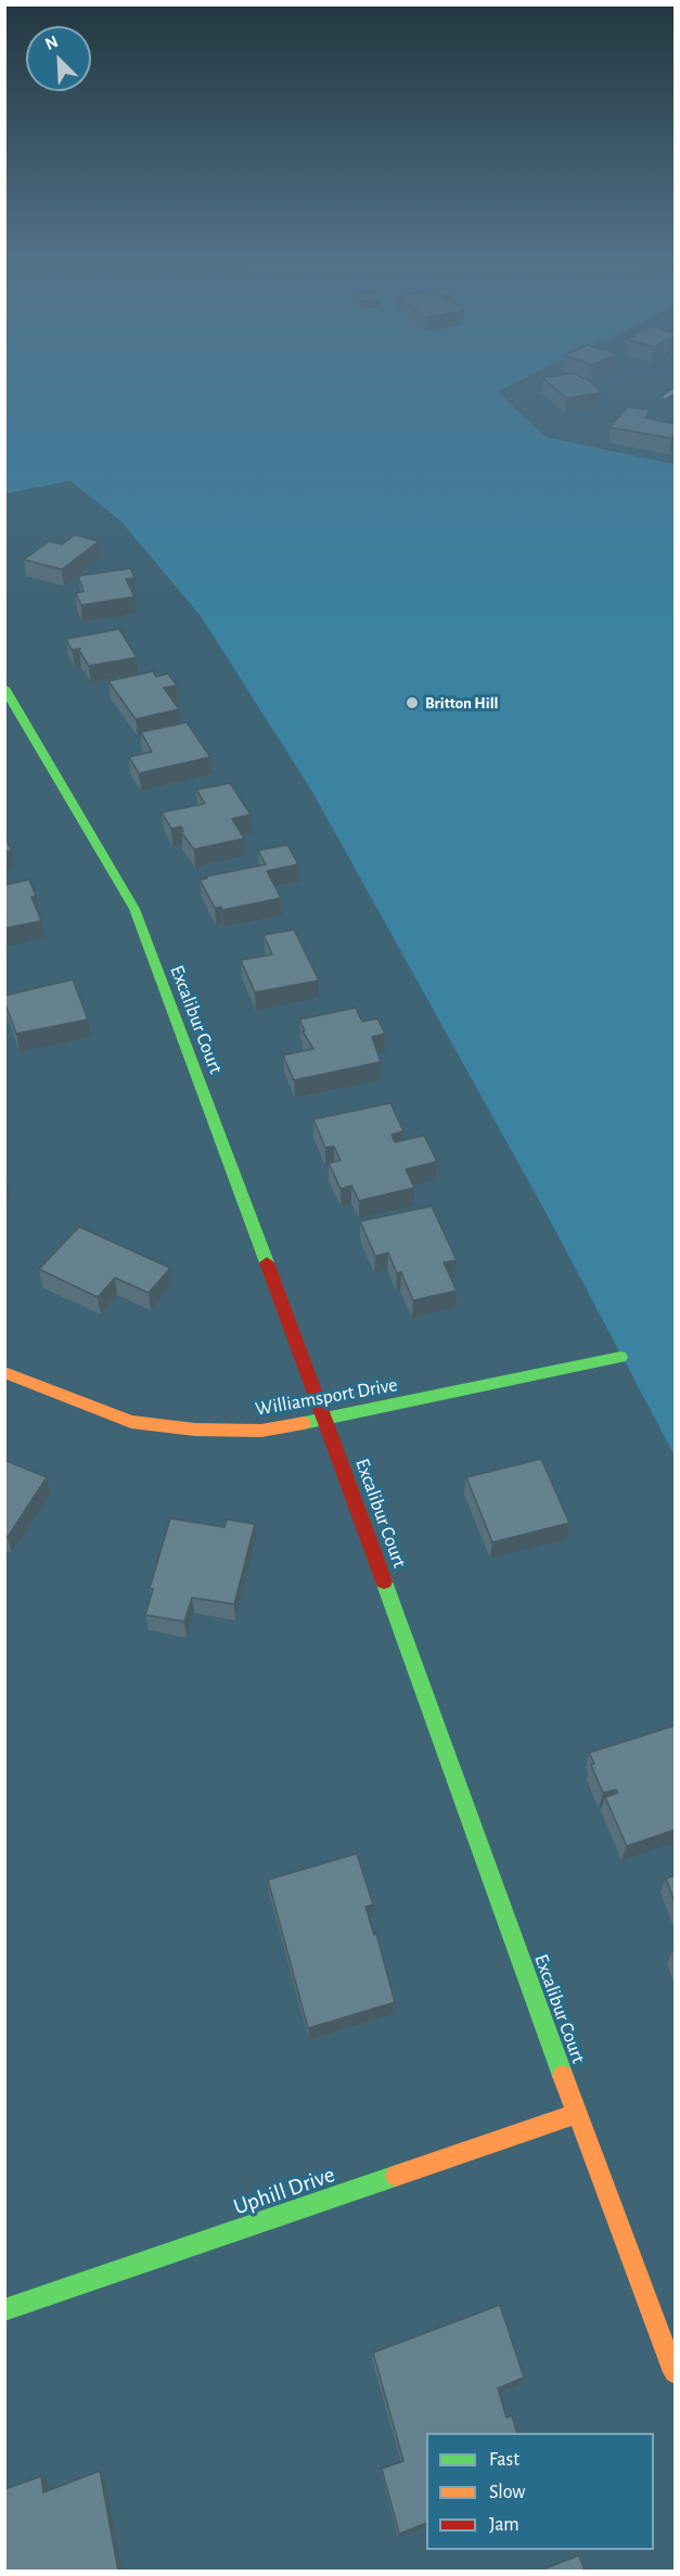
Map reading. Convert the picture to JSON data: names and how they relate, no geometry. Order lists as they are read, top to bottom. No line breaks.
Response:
{"streets":{"street":["Excalibur Court","Williamsport Drive","Uphill Drive"]},"crossings":[["Excalibur Court","Williamsport Drive"],["Excalibur Court","Uphill Drive"]],"places":["Britton Hill"],"legend":["Fast","Slow","Jam"],"north":"top left"}
